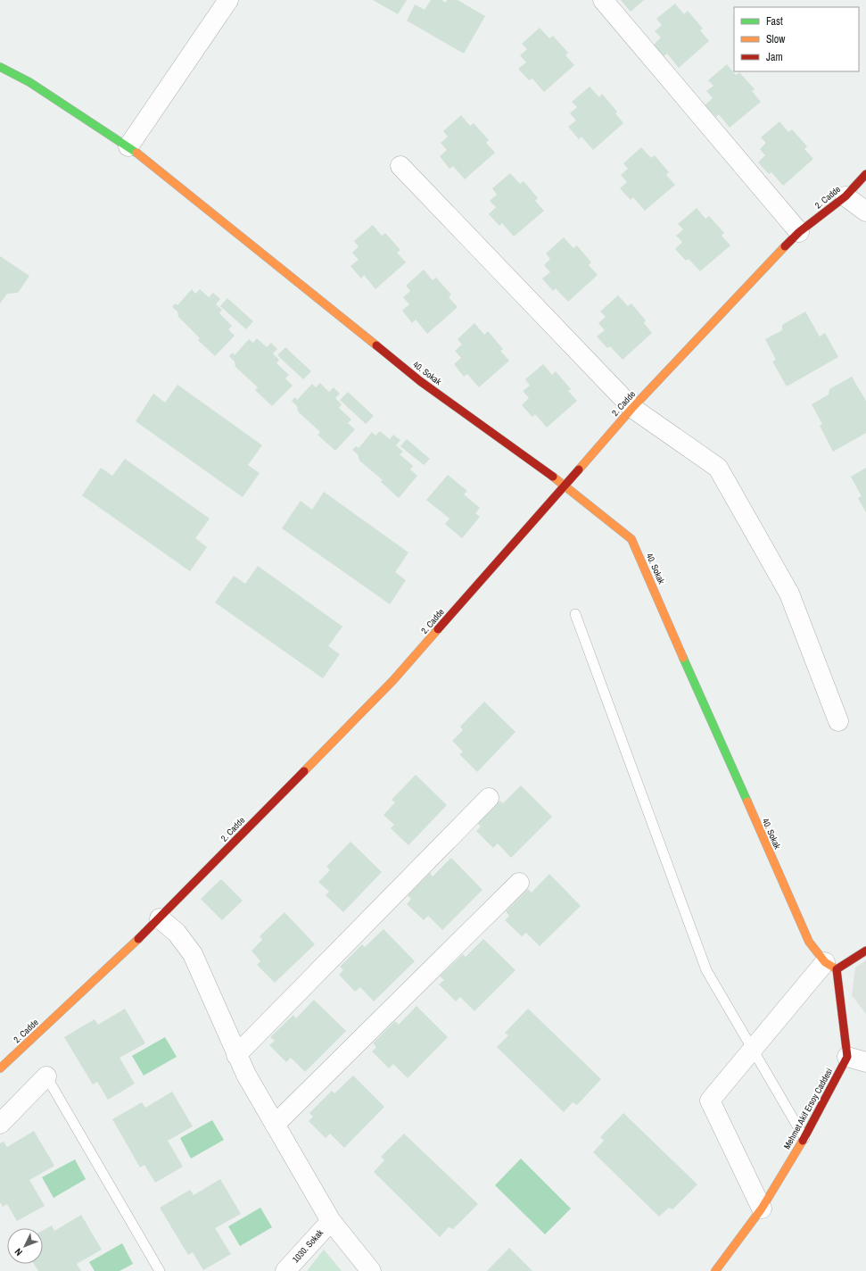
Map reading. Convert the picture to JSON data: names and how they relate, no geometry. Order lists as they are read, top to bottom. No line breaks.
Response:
{"streets":{"street":["2. Cadde","40. Sokak","Mehmet Akif Ersoy Caddesi","1030. Sokak"]},"crossings":[["2. Cadde","40. Sokak"]],"legend":["Fast","Slow","Jam"],"north":"bottom left"}
